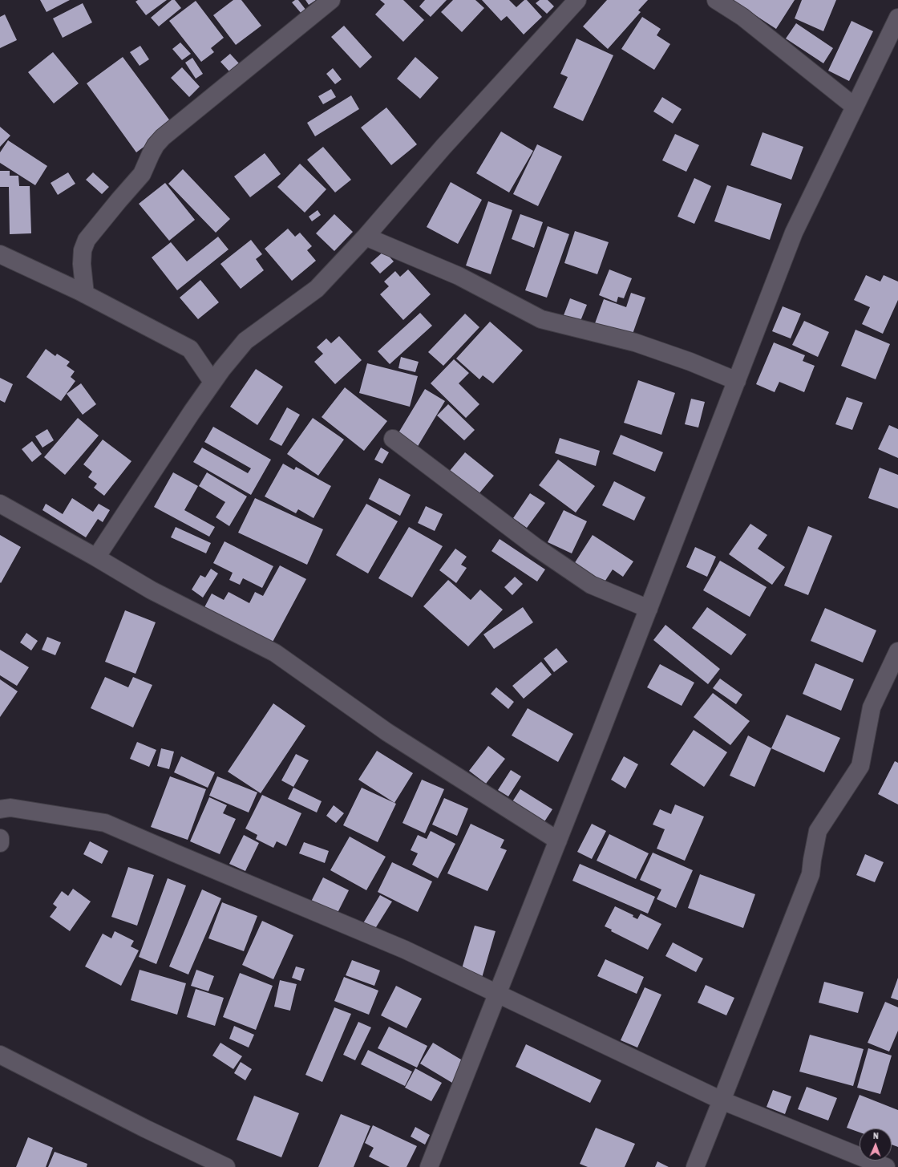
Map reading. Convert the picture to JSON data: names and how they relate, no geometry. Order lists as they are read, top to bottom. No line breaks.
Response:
{"north":"top"}
